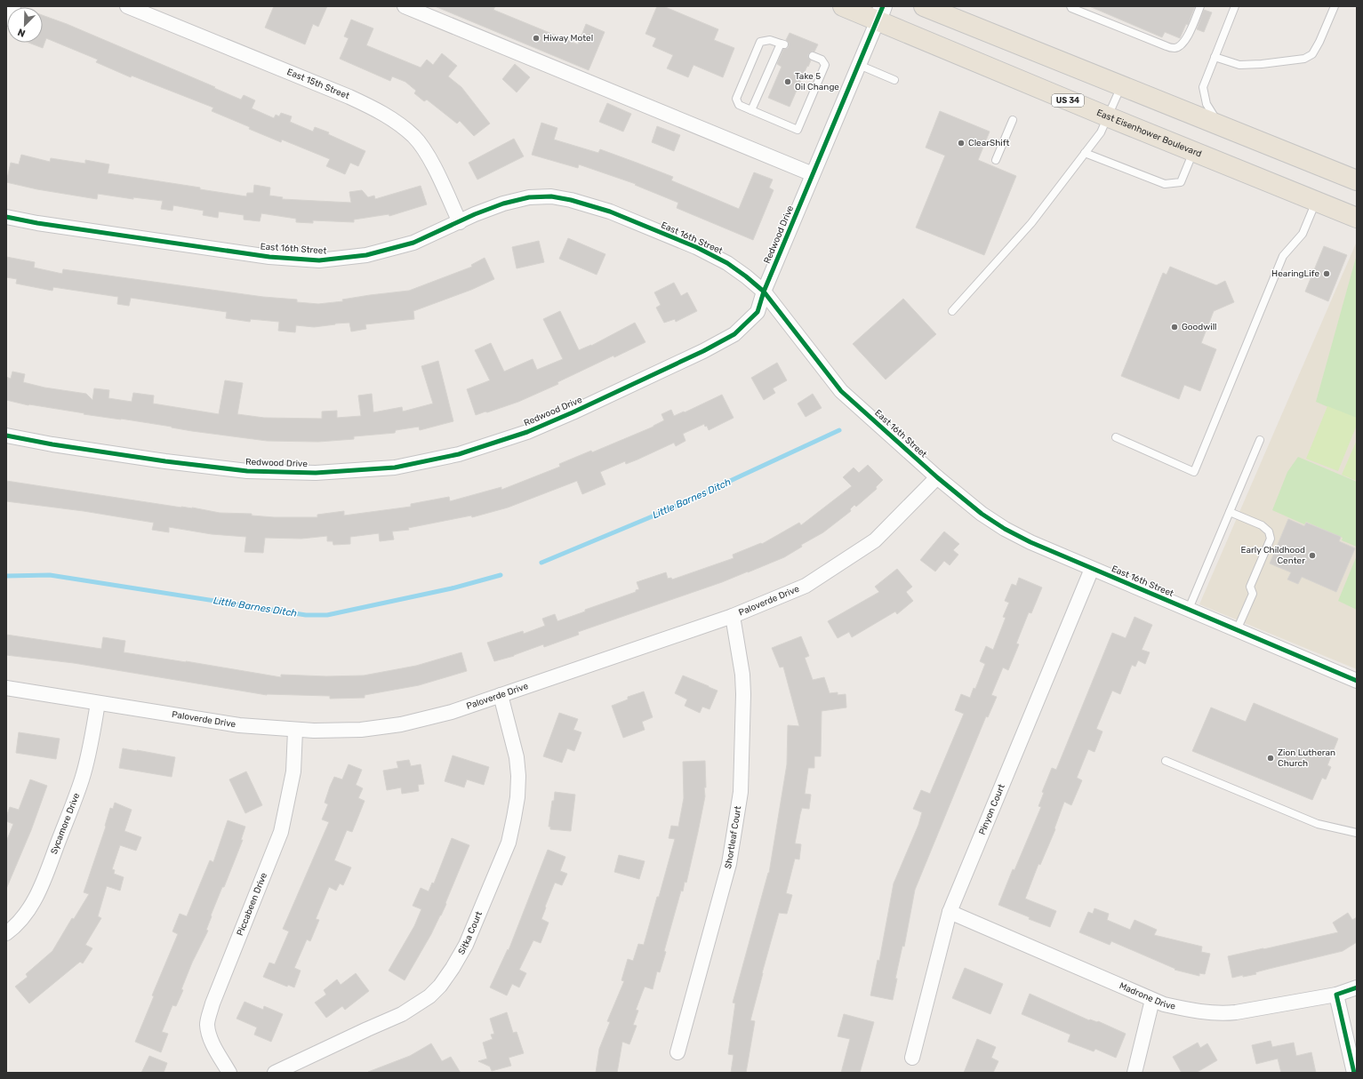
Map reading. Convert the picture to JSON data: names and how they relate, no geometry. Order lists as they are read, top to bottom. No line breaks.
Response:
{"streets":{"highway":["US 34","East Eisenhower Boulevard"],"street":["East 15th Street","Redwood Drive","East 16th Street","Paloverde Drive","Pinyon Court","Sycamore Drive","Shortleaf Court","Piccabeen Drive","Sitka Court","Madrone Drive"]},"crossings":[["East 15th Street","East 16th Street"],["East Eisenhower Boulevard","Redwood Drive"],["Redwood Drive","East 16th Street"],["East 16th Street","Paloverde Drive"],["East 16th Street","Pinyon Court"],["Paloverde Drive","Sycamore Drive"],["Paloverde Drive","Shortleaf Court"],["Paloverde Drive","Piccabeen Drive"],["Paloverde Drive","Sitka Court"],["Pinyon Court","Madrone Drive"]],"water":["Little Barnes Ditch"],"places":["Hiway Motel","Take 5 Oil Change","ClearShift","HearingLife","Goodwill","Early Childhood Center","Zion Lutheran Church"],"north":"bottom left"}
